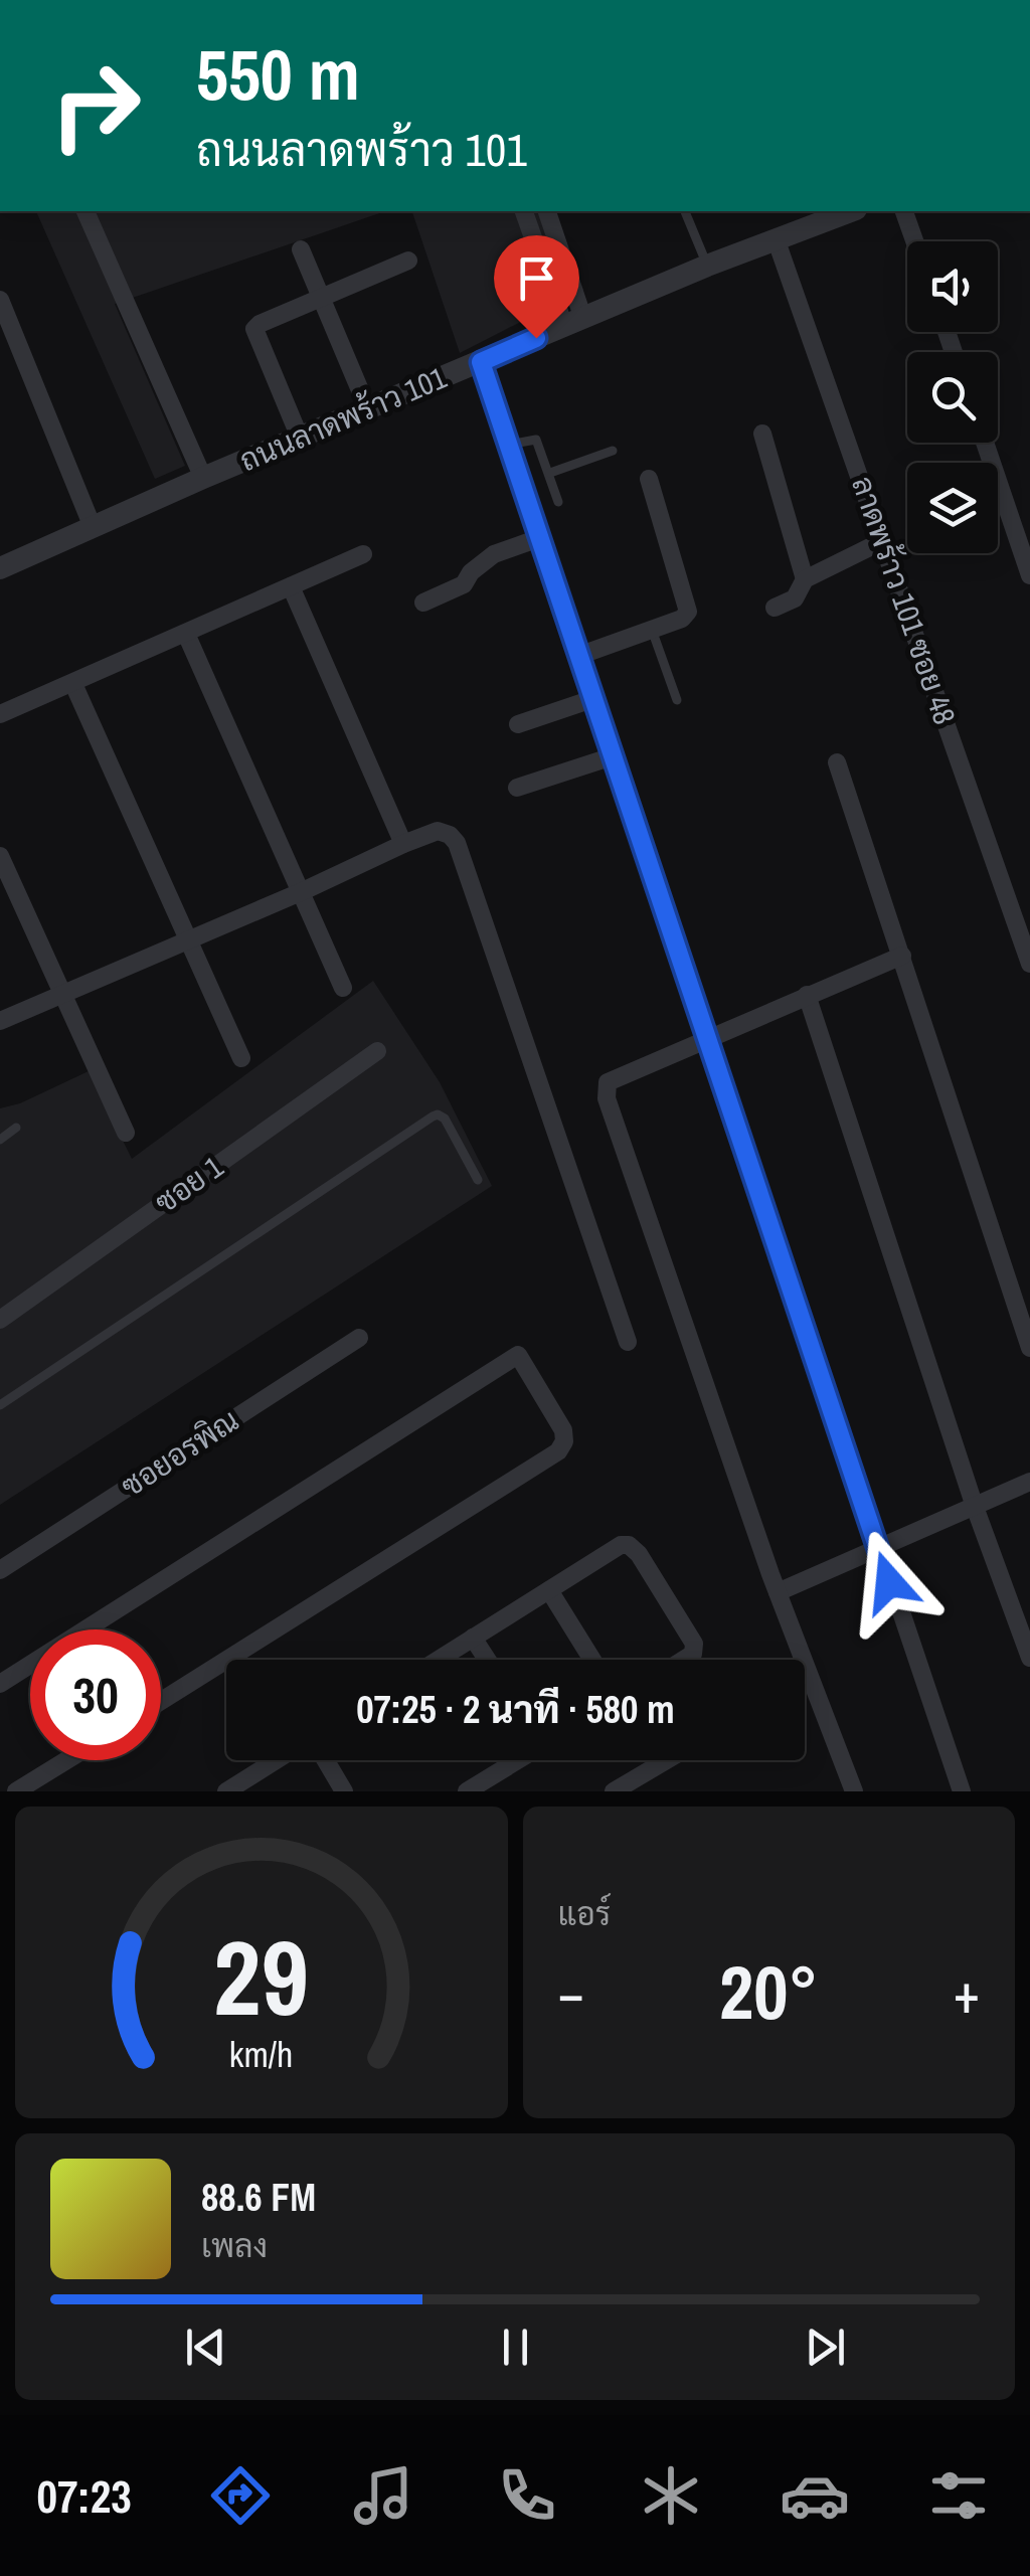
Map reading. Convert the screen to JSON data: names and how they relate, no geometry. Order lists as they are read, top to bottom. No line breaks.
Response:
{"streets":{"street":["ถนนลาดพร้าว 101","ลาดพร้าว 101 ซอย 48","ซอย 1","ซอยอรพิณ"]},"crossings":[["ถนนลาดพร้าว 101","ลาดพร้าว 101 ซอย 48"]],"page":{"turn":["550 m","ถนนลาดพร้าว 101"],"limit":"30","trip":"07:25 · 2 นาที · 580 m","tile":"แอร์","heat":["−","20°","+"],"song":["88.6 FM","เพลง"],"tabs":"07:23","gauge":["29","km/h"]}}
